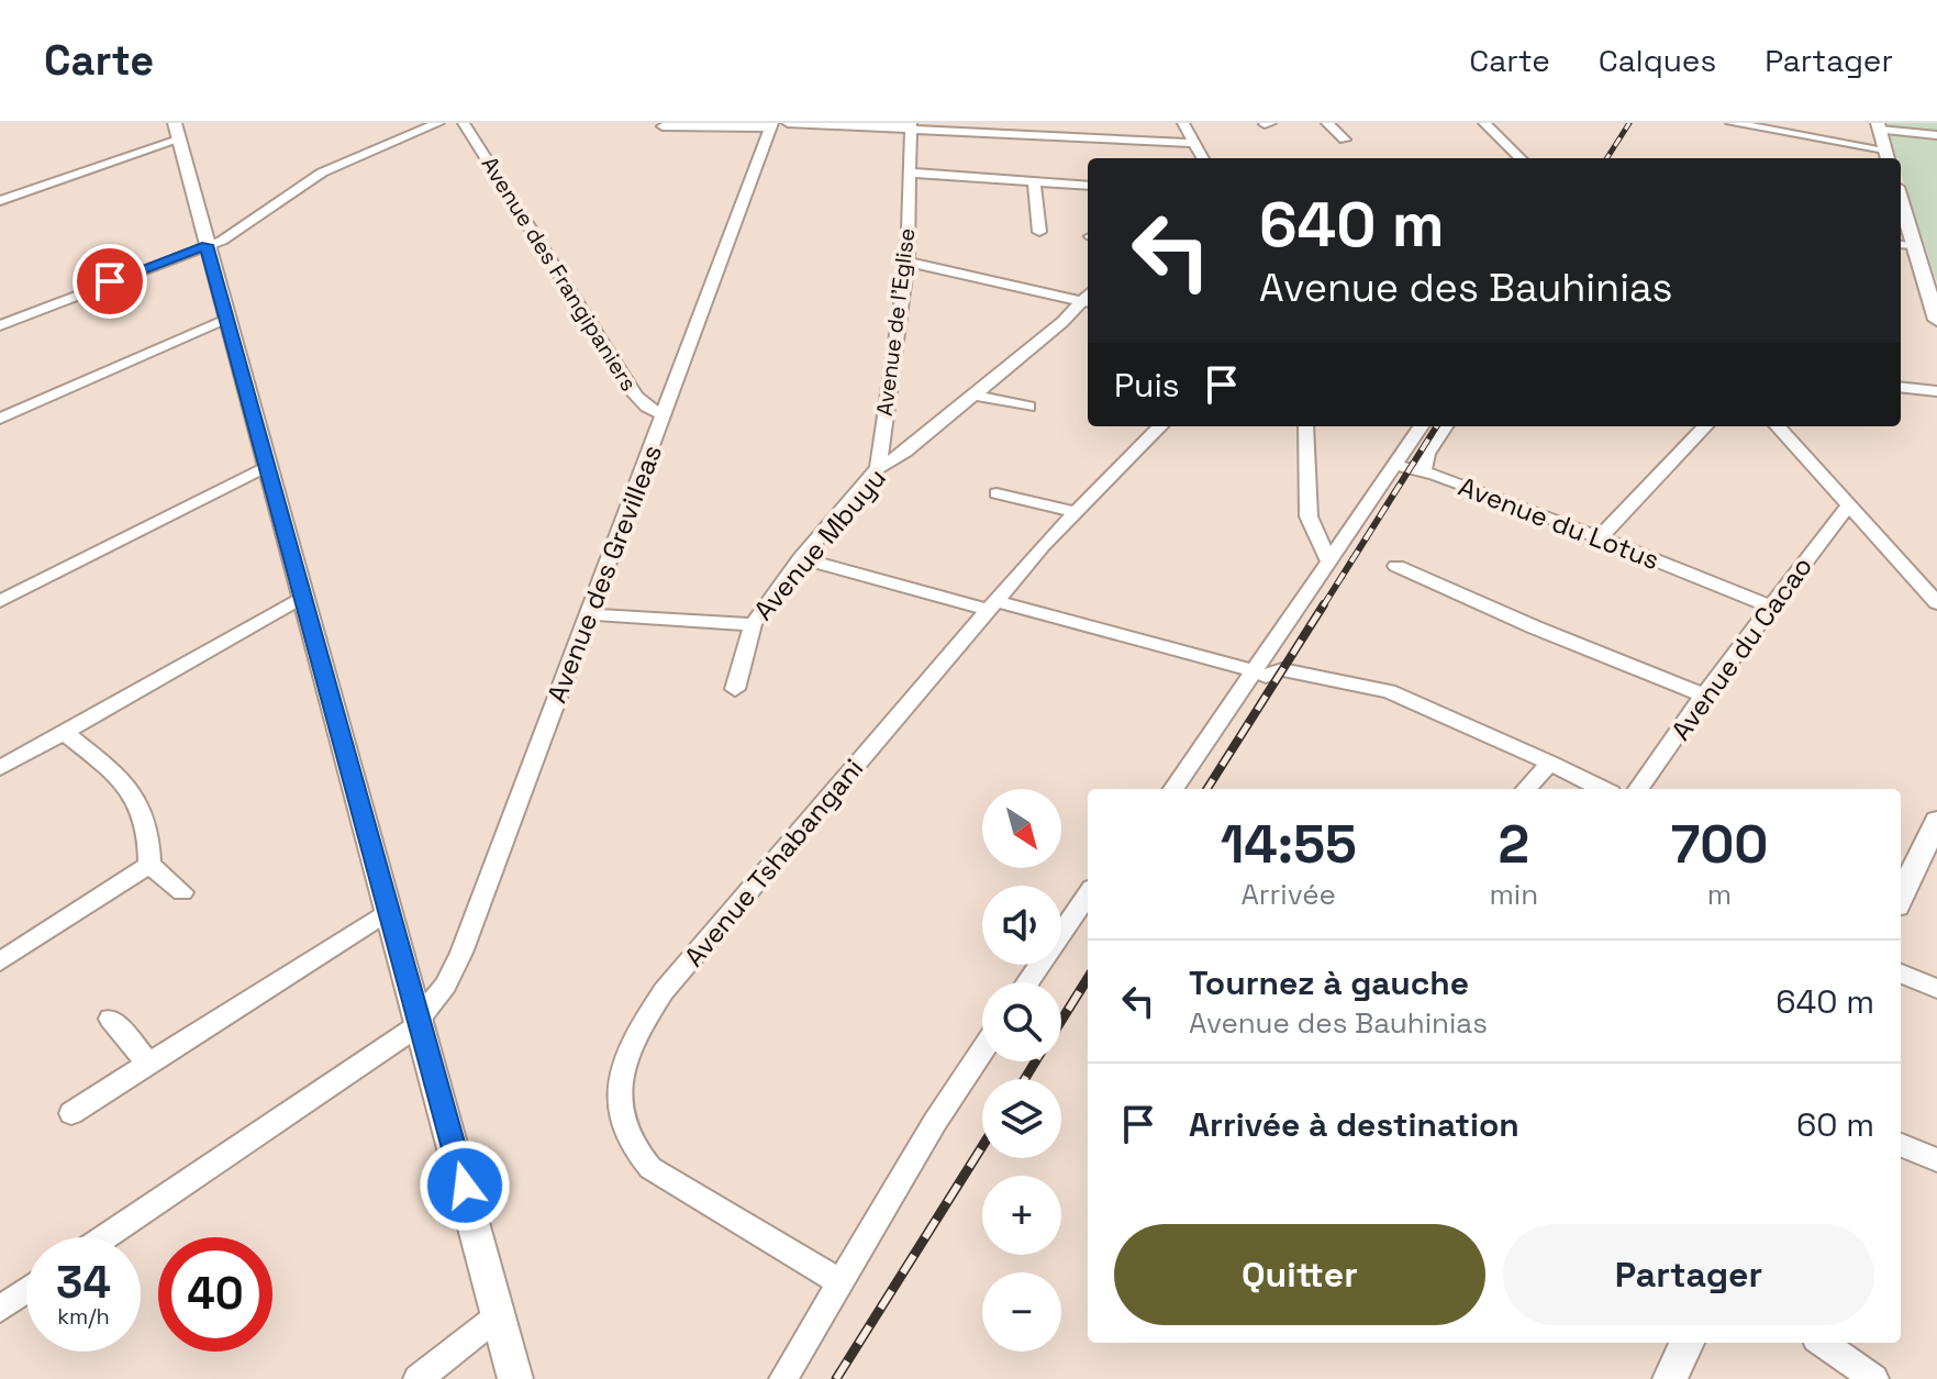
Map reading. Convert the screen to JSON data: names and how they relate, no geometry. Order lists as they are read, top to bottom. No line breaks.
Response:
{"streets":{"street":["Avenue des Frangipaniers","Avenue de l'Eglise","Avenue du Lotus","Avenue Mbuyu","Avenue des Grevilleas","Avenue du Cacao","Avenue Tshabangani"]},"crossings":[["Avenue des Frangipaniers","Avenue des Grevilleas"],["Avenue de l'Eglise","Avenue Mbuyu"],["Avenue du Lotus","Avenue du Cacao"],["Avenue Mbuyu","Avenue des Grevilleas"]],"north":"bottom right","page":{"header":"Carte","nav":["Carte","Calques","Partager"],"turn":["640 m","Avenue des Bauhinias"],"then":"Puis","map_buttons":["+","−"],"eta":["14:55","Arrivée","2","min","700","m"],"list":[{"name":"Tournez à gauche","note":"Avenue des Bauhinias","value":"640 m"},{"name":"Arrivée à destination","value":"60 m"}],"buttons":["Quitter","Partager"],"speed":"34 km/h","limit":"40"}}
